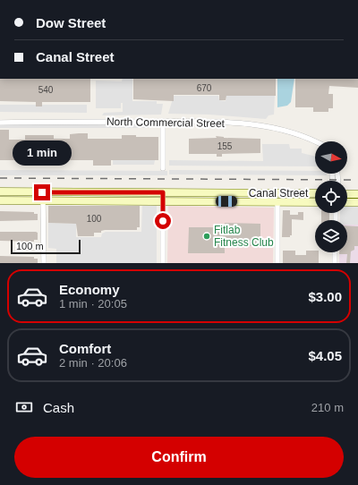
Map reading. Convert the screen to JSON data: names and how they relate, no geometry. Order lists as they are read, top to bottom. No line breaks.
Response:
{"streets":{"street":["North Commercial Street","Canal Street"]},"places":["Fitlab Fitness Club"],"house_numbers":["670","540","155","100"],"scale_bar":"100 m","north":"right","page":{"banner":["Dow Street","Canal Street"],"bubble":"1 min","scale":"100 m","list":[{"name":"Economy","note":"1 min · 20:05","value":"$3.00"},{"name":"Comfort","note":"2 min · 20:06","value":"$4.05"}],"pay":["Cash","210 m"],"buttons":"Confirm"}}
